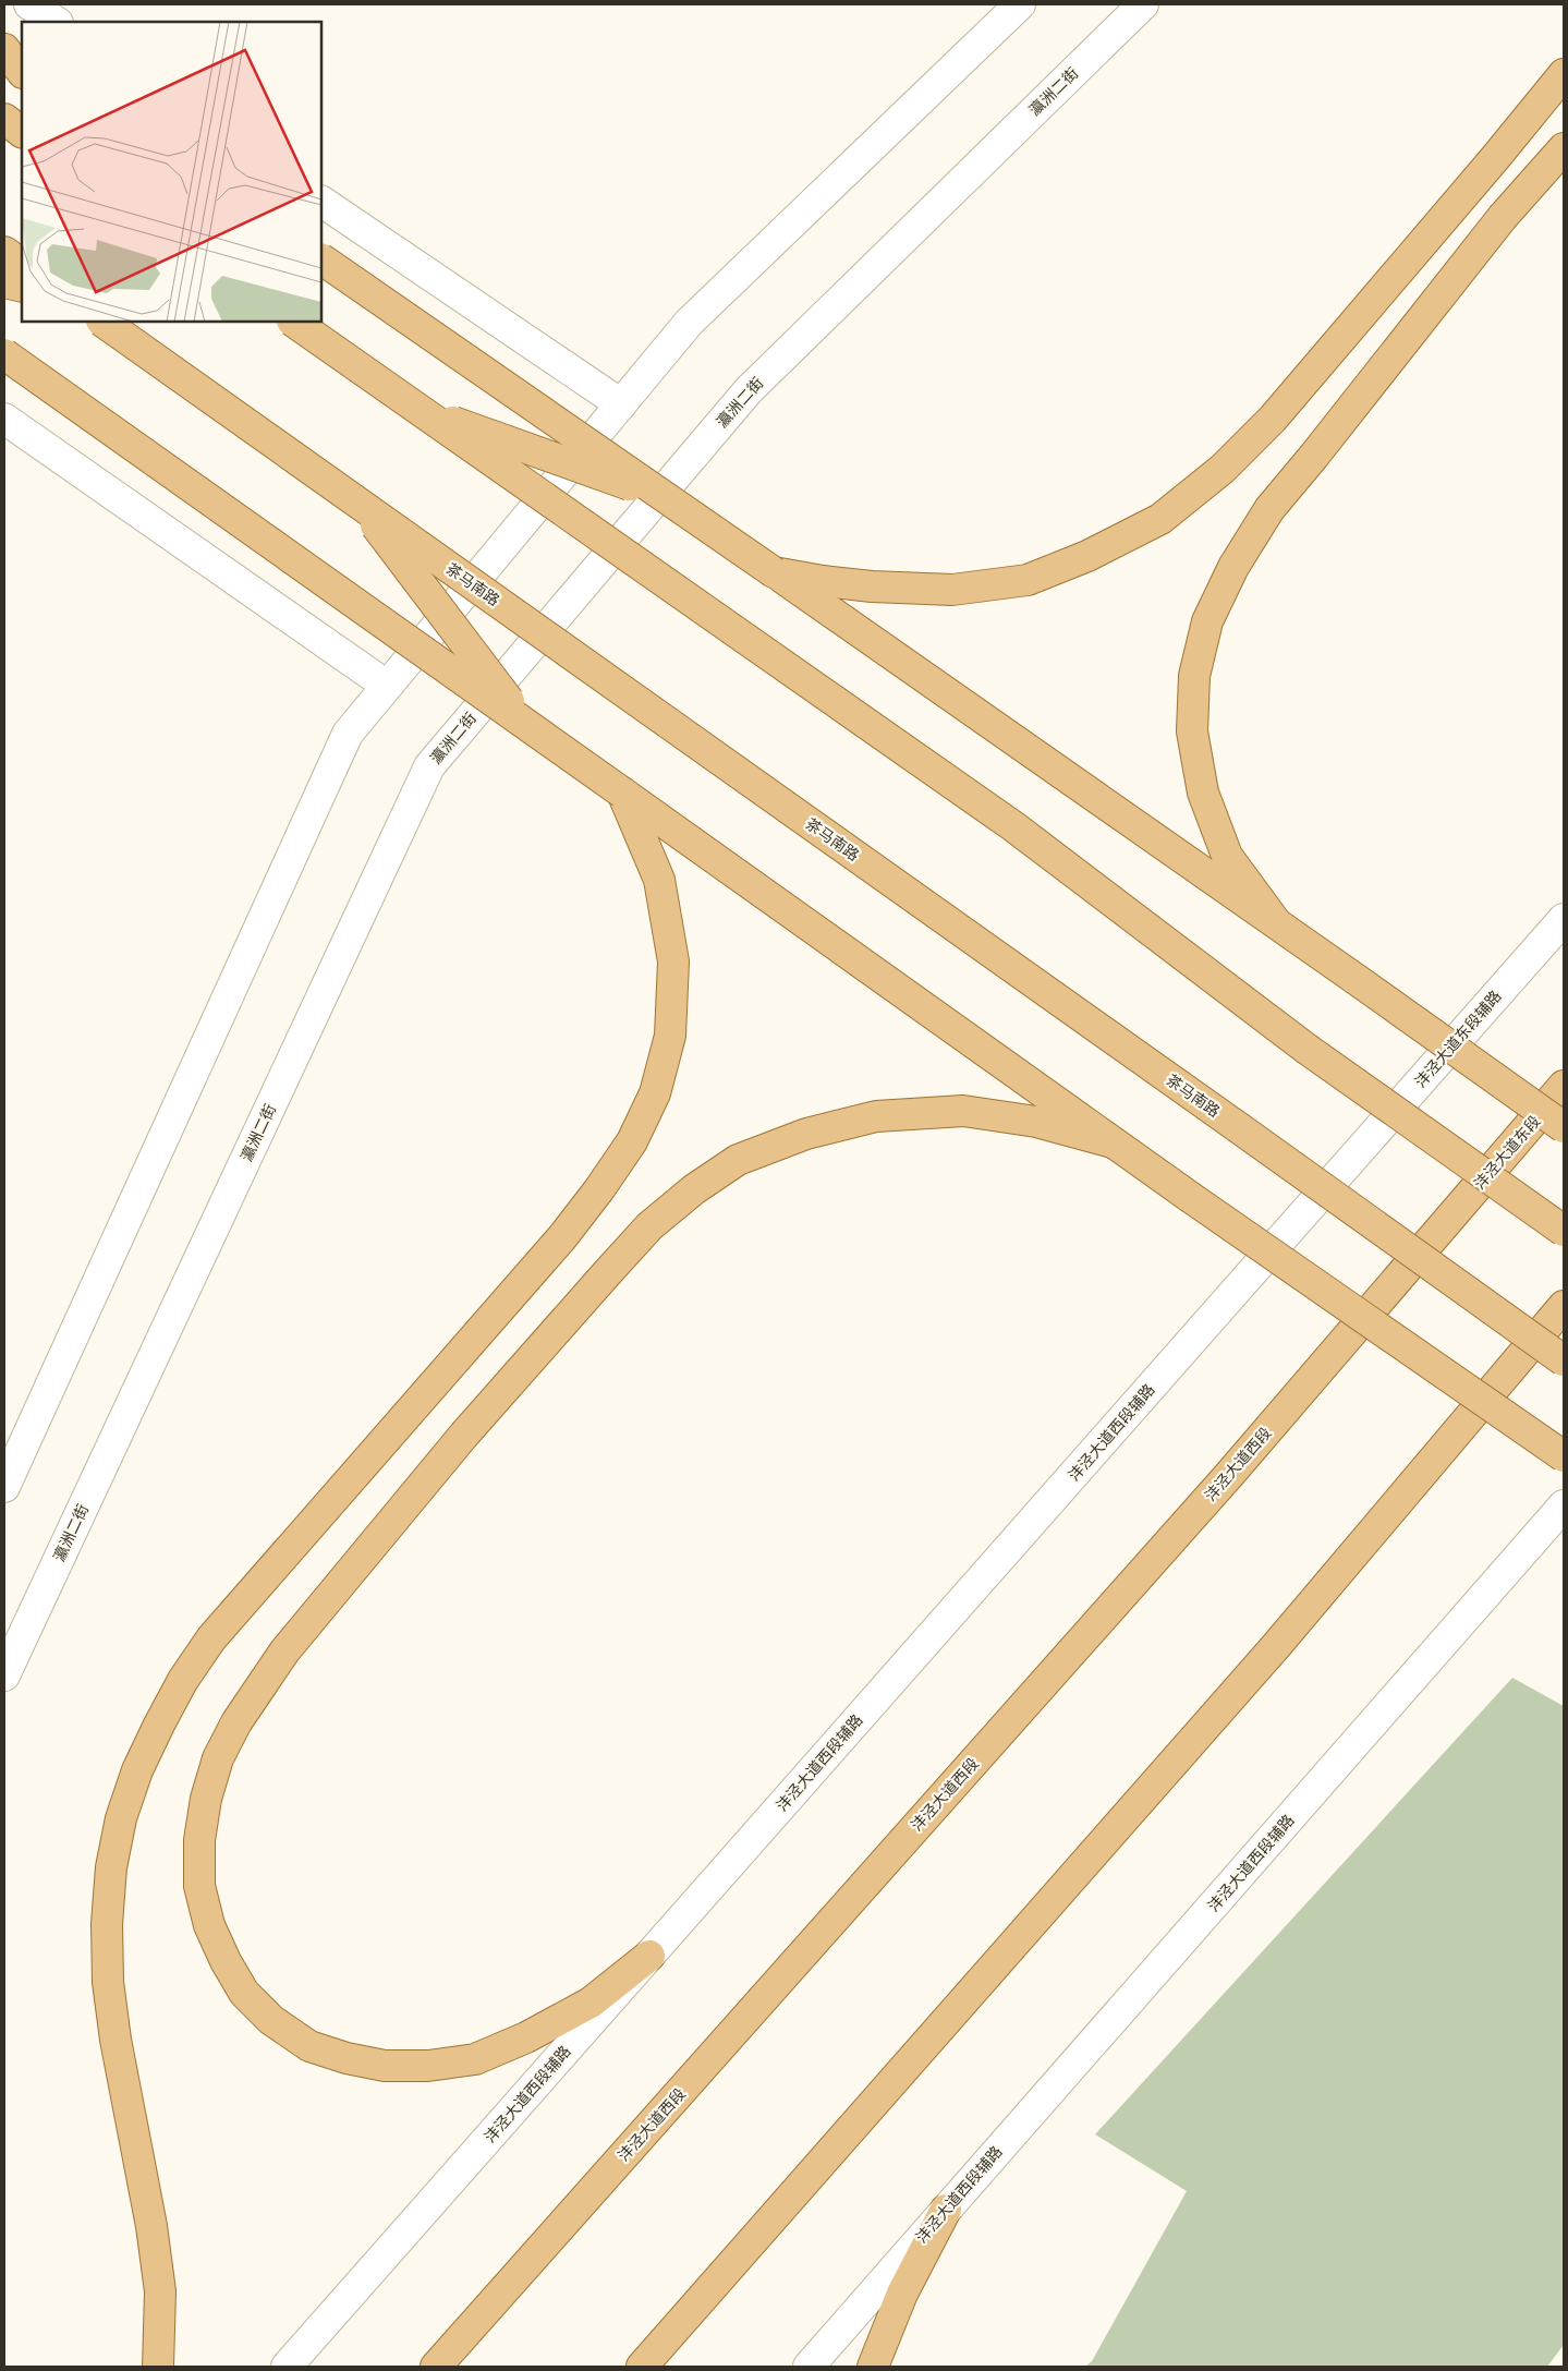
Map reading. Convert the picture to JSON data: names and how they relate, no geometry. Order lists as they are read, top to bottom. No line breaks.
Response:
{"streets":{"main road":["茶马南路","沣泾大道东段","沣泾大道西段"],"street":["瀛洲二街","沣泾大道东段辅路","沣泾大道西段辅路"]},"crossings":[["沣泾大道东段辅路","沣泾大道西段辅路"],["沣泾大道东段","沣泾大道西段"]]}
